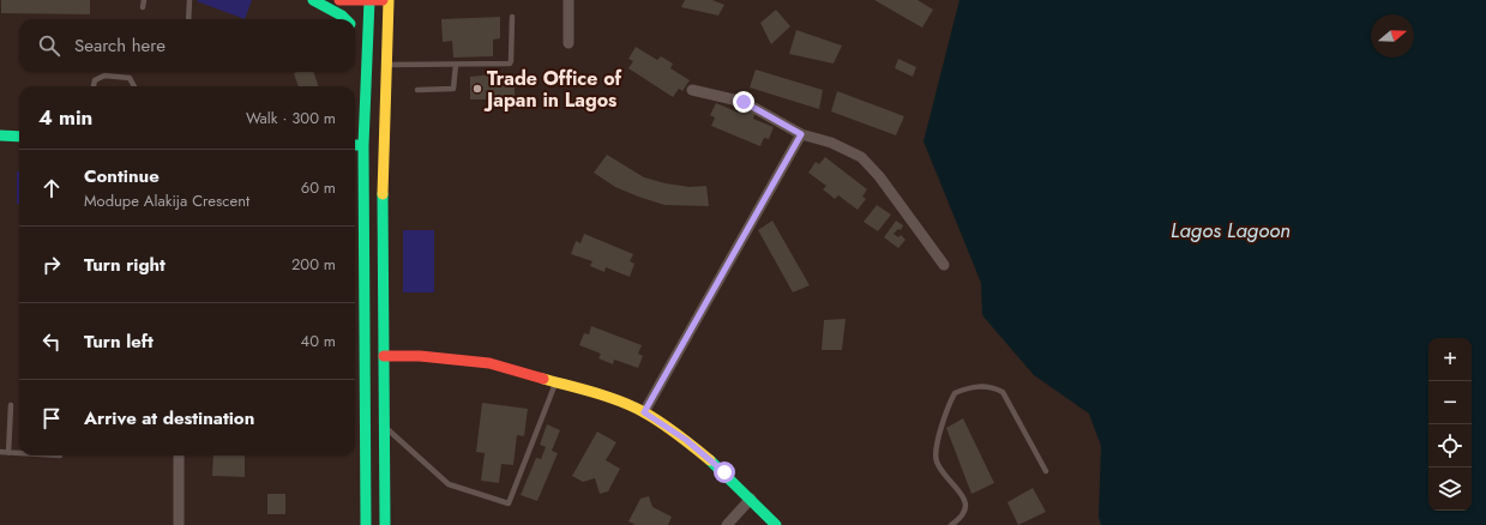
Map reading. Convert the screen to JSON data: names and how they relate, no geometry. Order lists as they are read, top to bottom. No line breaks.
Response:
{"water":["Lagos Lagoon"],"places":["Trade Office of Japan in Lagos"],"north":"right","page":{"search":"Search here","heading":["4 min","Walk · 300 m"],"list":[["Continue","Modupe Alakija Crescent","60 m"],["Turn right","200 m"],["Turn left","40 m"],"Arrive at destination"],"map_buttons":["+","−"]}}
